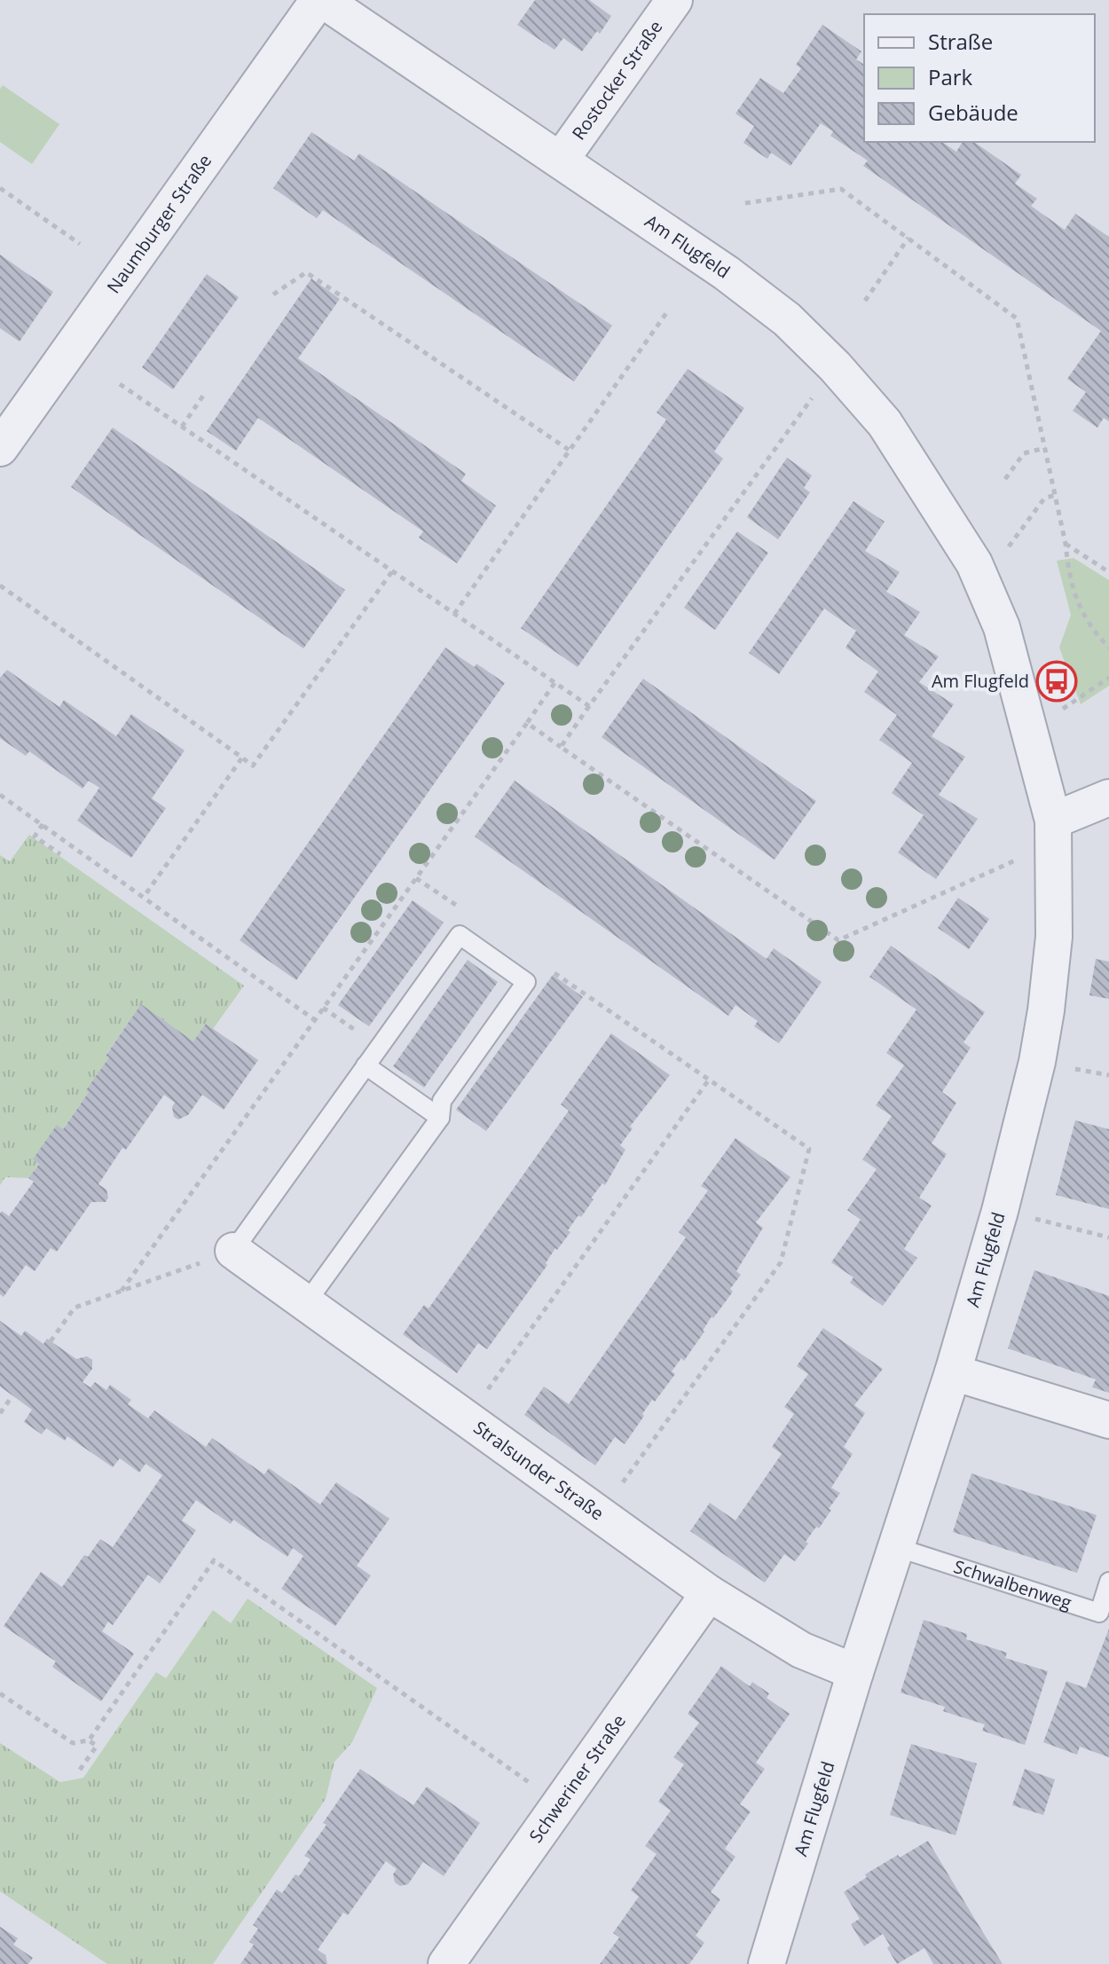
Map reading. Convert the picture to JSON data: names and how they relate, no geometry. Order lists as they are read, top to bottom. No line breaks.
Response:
{"streets":{"street":["Rostocker Straße","Naumburger Straße","Am Flugfeld","Stralsunder Straße","Schweriner Straße"],"lane":["Schwalbenweg"]},"crossings":[["Rostocker Straße","Am Flugfeld"],["Naumburger Straße","Am Flugfeld"],["Am Flugfeld","Stralsunder Straße"],["Am Flugfeld","Schwalbenweg"],["Stralsunder Straße","Schweriner Straße"]],"places":{"bus stop":["Am Flugfeld"]},"legend":["Straße","Park","Gebäude"]}
